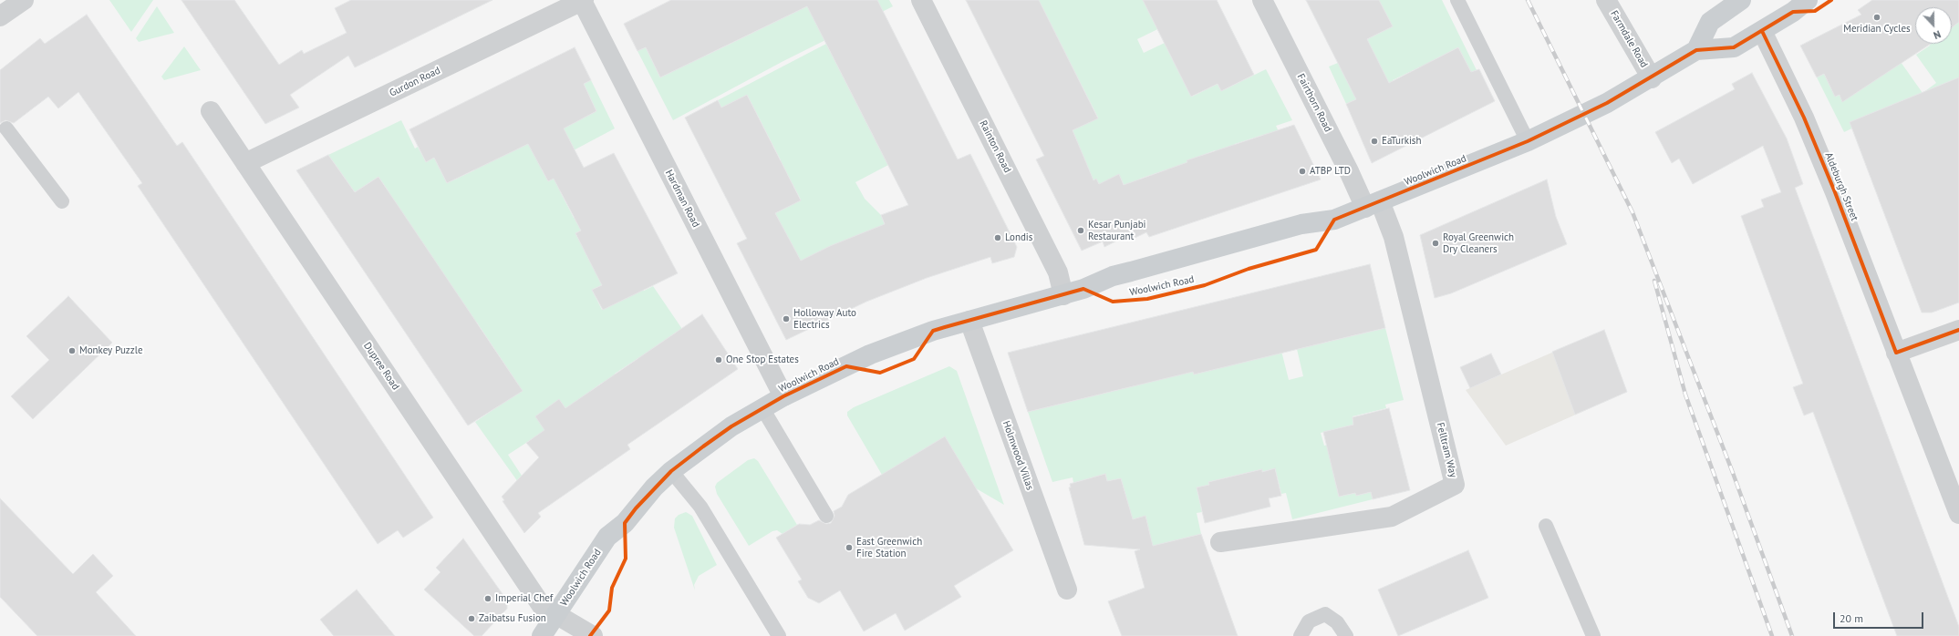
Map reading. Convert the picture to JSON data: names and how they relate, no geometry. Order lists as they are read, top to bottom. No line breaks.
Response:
{"streets":{"main road":["Woolwich Road"],"street":["Farmdale Road","Gurdon Road","Fairthorn Road","Rainton Road","Aldeburgh Street","Hardman Road","Dupree Road","Felltram Way","Holmwood Villas"]},"crossings":[["Farmdale Road","Woolwich Road"],["Gurdon Road","Hardman Road"],["Gurdon Road","Dupree Road"],["Fairthorn Road","Woolwich Road"],["Fairthorn Road","Felltram Way"],["Rainton Road","Woolwich Road"],["Woolwich Road","Aldeburgh Street"],["Woolwich Road","Hardman Road"],["Woolwich Road","Dupree Road"],["Woolwich Road","Felltram Way"],["Woolwich Road","Holmwood Villas"]],"places":["Meridian Cycles","EaTurkish","ATBP LTD","Kesar Punjabi Restaurant","Londis","Royal Greenwich Dry Cleaners","Holloway Auto Electrics","Monkey Puzzle","One Stop Estates","East Greenwich Fire Station","Imperial Chef","Zaibatsu Fusion"],"scale_bar":"20 m","north":"bottom"}
